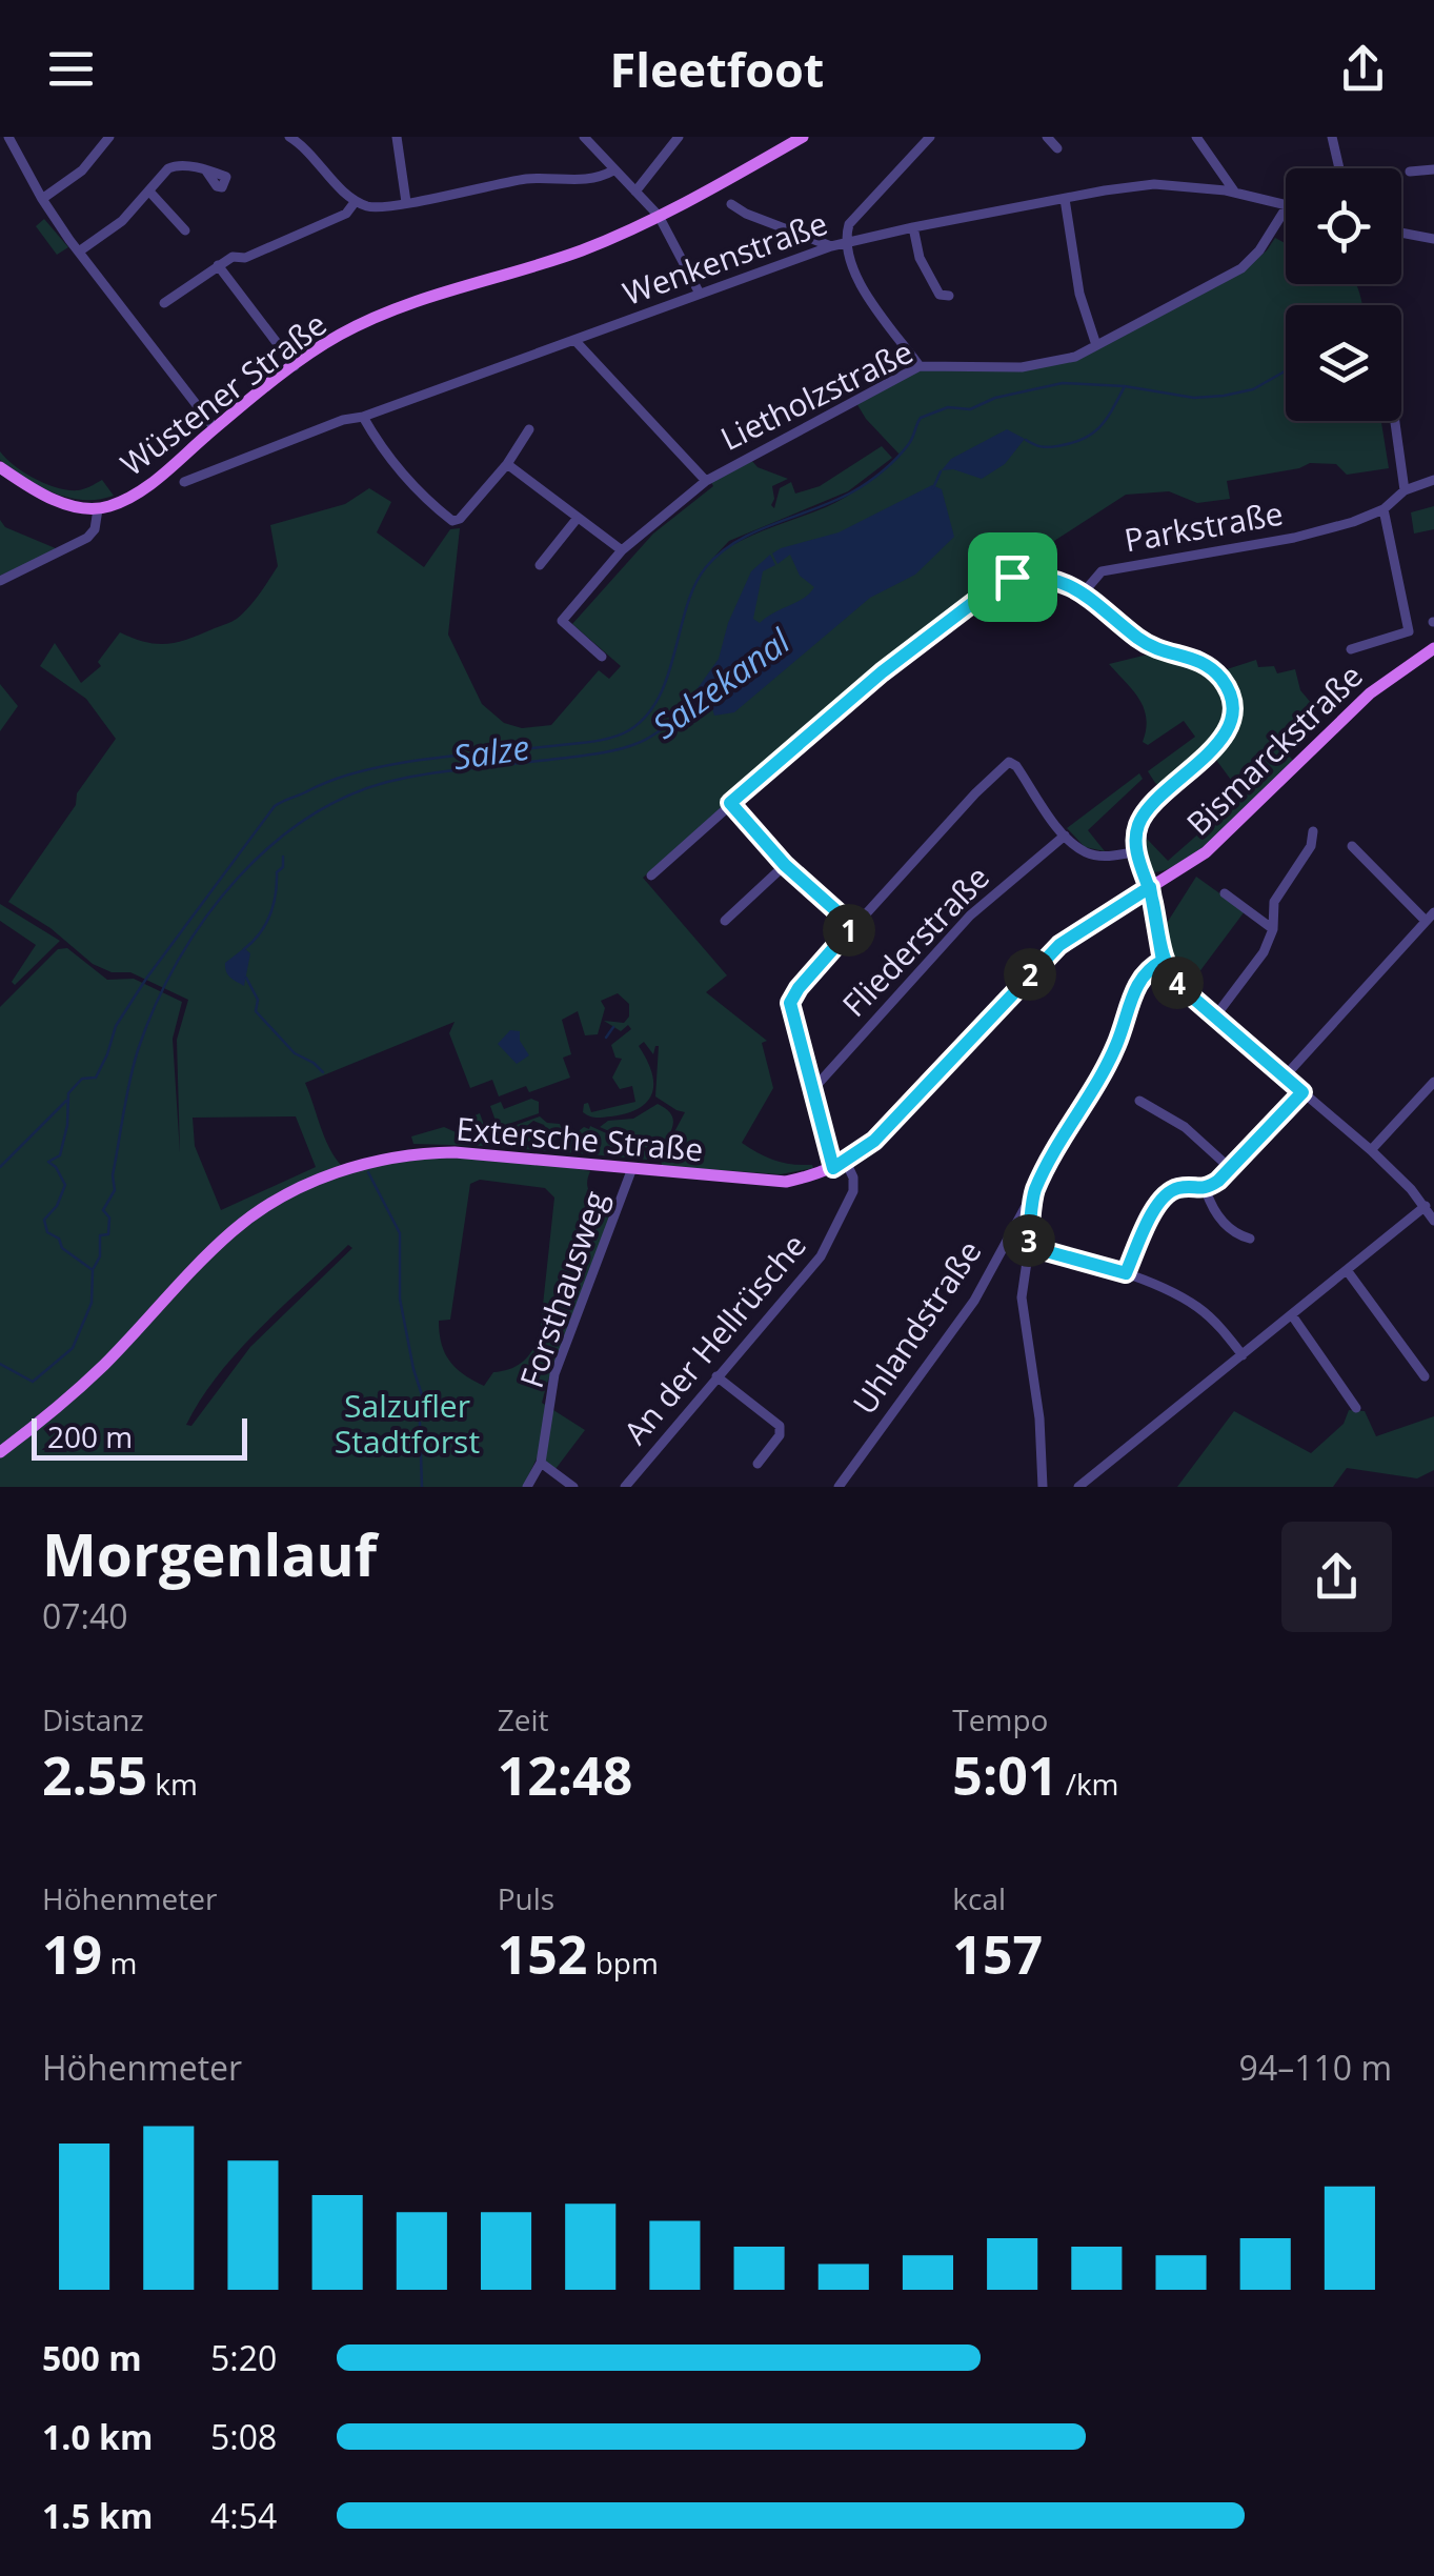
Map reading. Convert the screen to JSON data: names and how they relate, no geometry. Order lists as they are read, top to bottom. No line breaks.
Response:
{"streets":{"main road":["Wüstener Straße","Bismarckstraße","Extersche Straße"],"street":["Wenkenstraße","Lietholzstraße","Parkstraße","Fliederstraße","Forsthausweg","Uhlandstraße","An der Hellrüsche"]},"crossings":[["Bismarckstraße","Extersche Straße"],["Fliederstraße","An der Hellrüsche"],["Extersche Straße","Forsthausweg"],["Extersche Straße","An der Hellrüsche"]],"water":["Salzekanal","Salze"],"parks":["Salzufler Stadtforst"],"scale_bar":"200 m","page":{"header":"Fleetfoot","pins":["1","2","4","3"],"scale":"200 m","heading":["Morgenlauf","07:40"],"stats":[["Distanz","2.55 km"],["Zeit","12:48"],["Tempo","5:01 /km"],["Höhenmeter","19 m"],["Puls","152 bpm"],["kcal","157"]],"chart":["Höhenmeter","94–110 m"],"list":[{"name":"500 m","note":"5:20"},{"name":"1.0 km","note":"5:08"},{"name":"1.5 km","note":"4:54"}]}}
